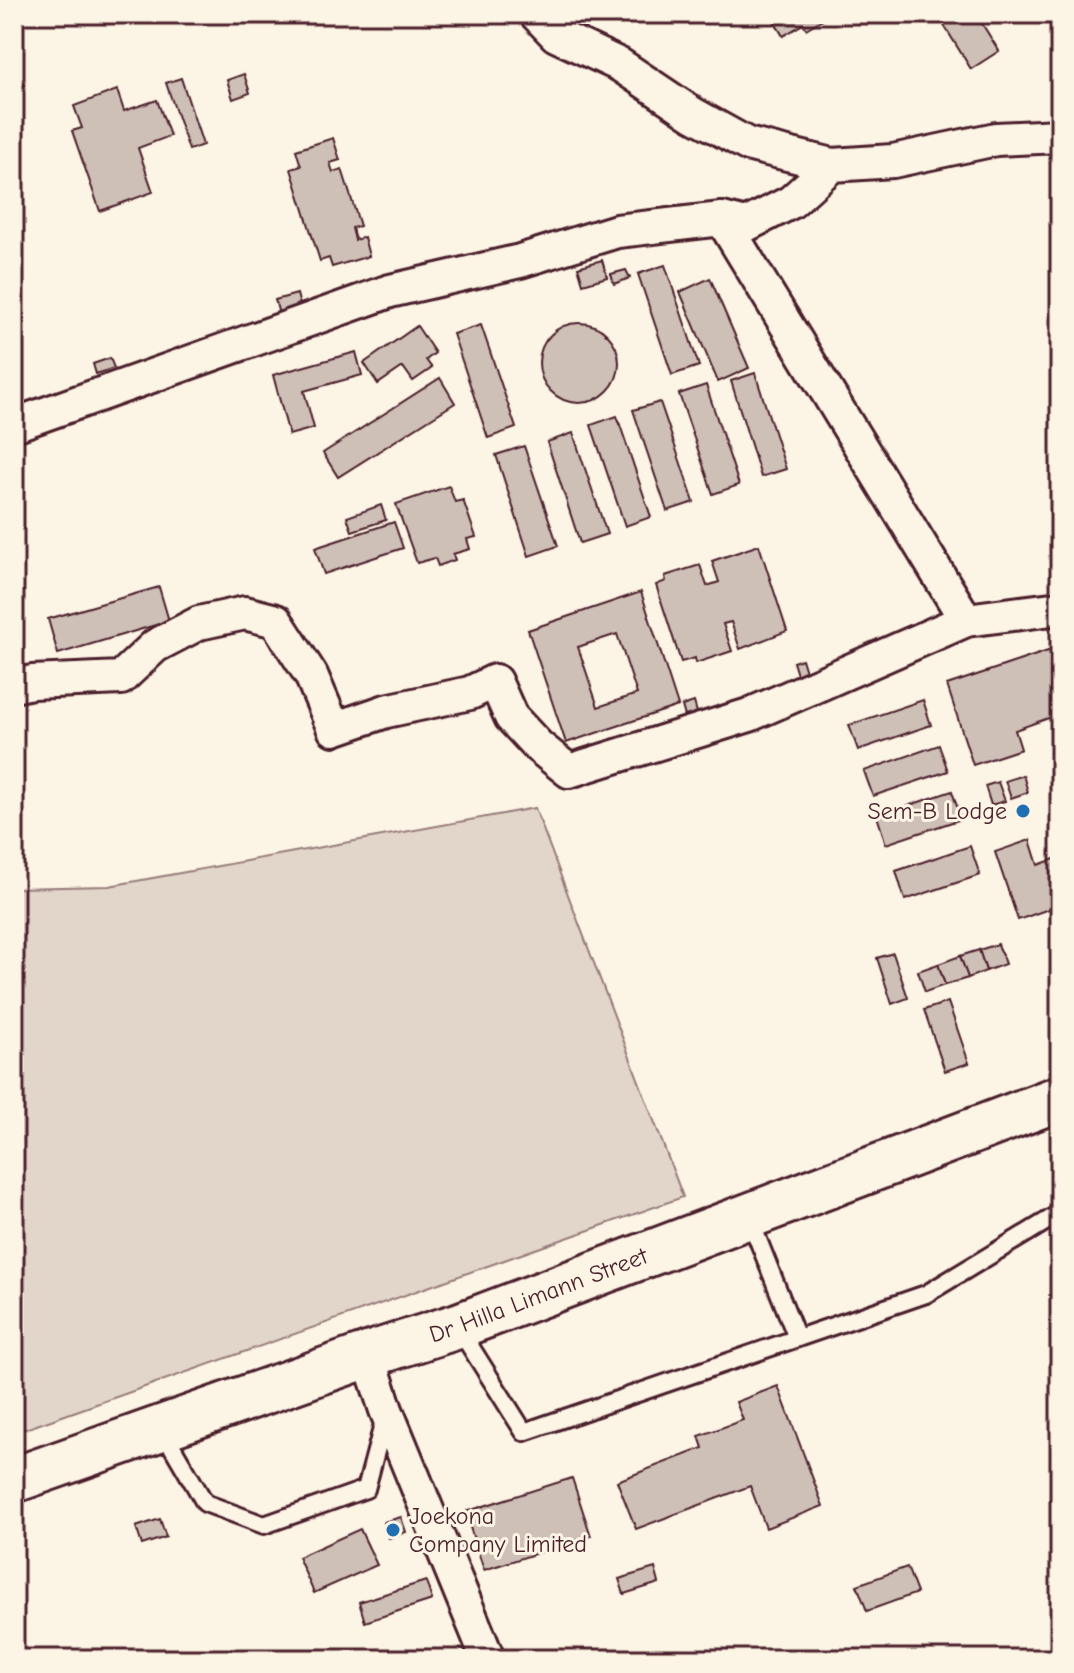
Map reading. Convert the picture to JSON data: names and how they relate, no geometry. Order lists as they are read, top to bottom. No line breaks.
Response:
{"streets":{"highway":["Dr Hilla Limann Street"]},"places":["Sem-B Lodge","Joekona Company Limited"]}
